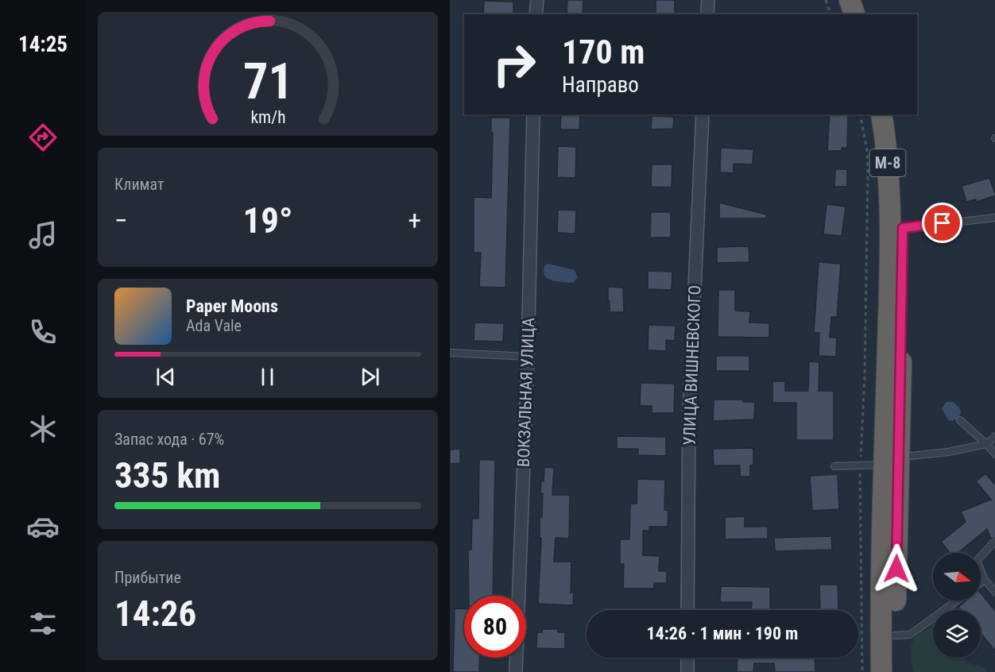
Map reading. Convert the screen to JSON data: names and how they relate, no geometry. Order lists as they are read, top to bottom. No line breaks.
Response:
{"streets":{"highway":["М-8"],"street":["УЛИЦА ВИШНЕВСКОГО","ВОКЗАЛЬНАЯ УЛИЦА"]},"north":"right","page":{"tabs":"14:25","turn":["170 m","Направо"],"tile":["Климат",["Запас хода · 67%","335 km"],["Прибытие","14:26"]],"heat":["−","19°","+"],"song":["Paper Moons","Ada Vale"],"limit":"80","trip":"14:26 · 1 мин · 190 m","gauge":["71","km/h"]}}
